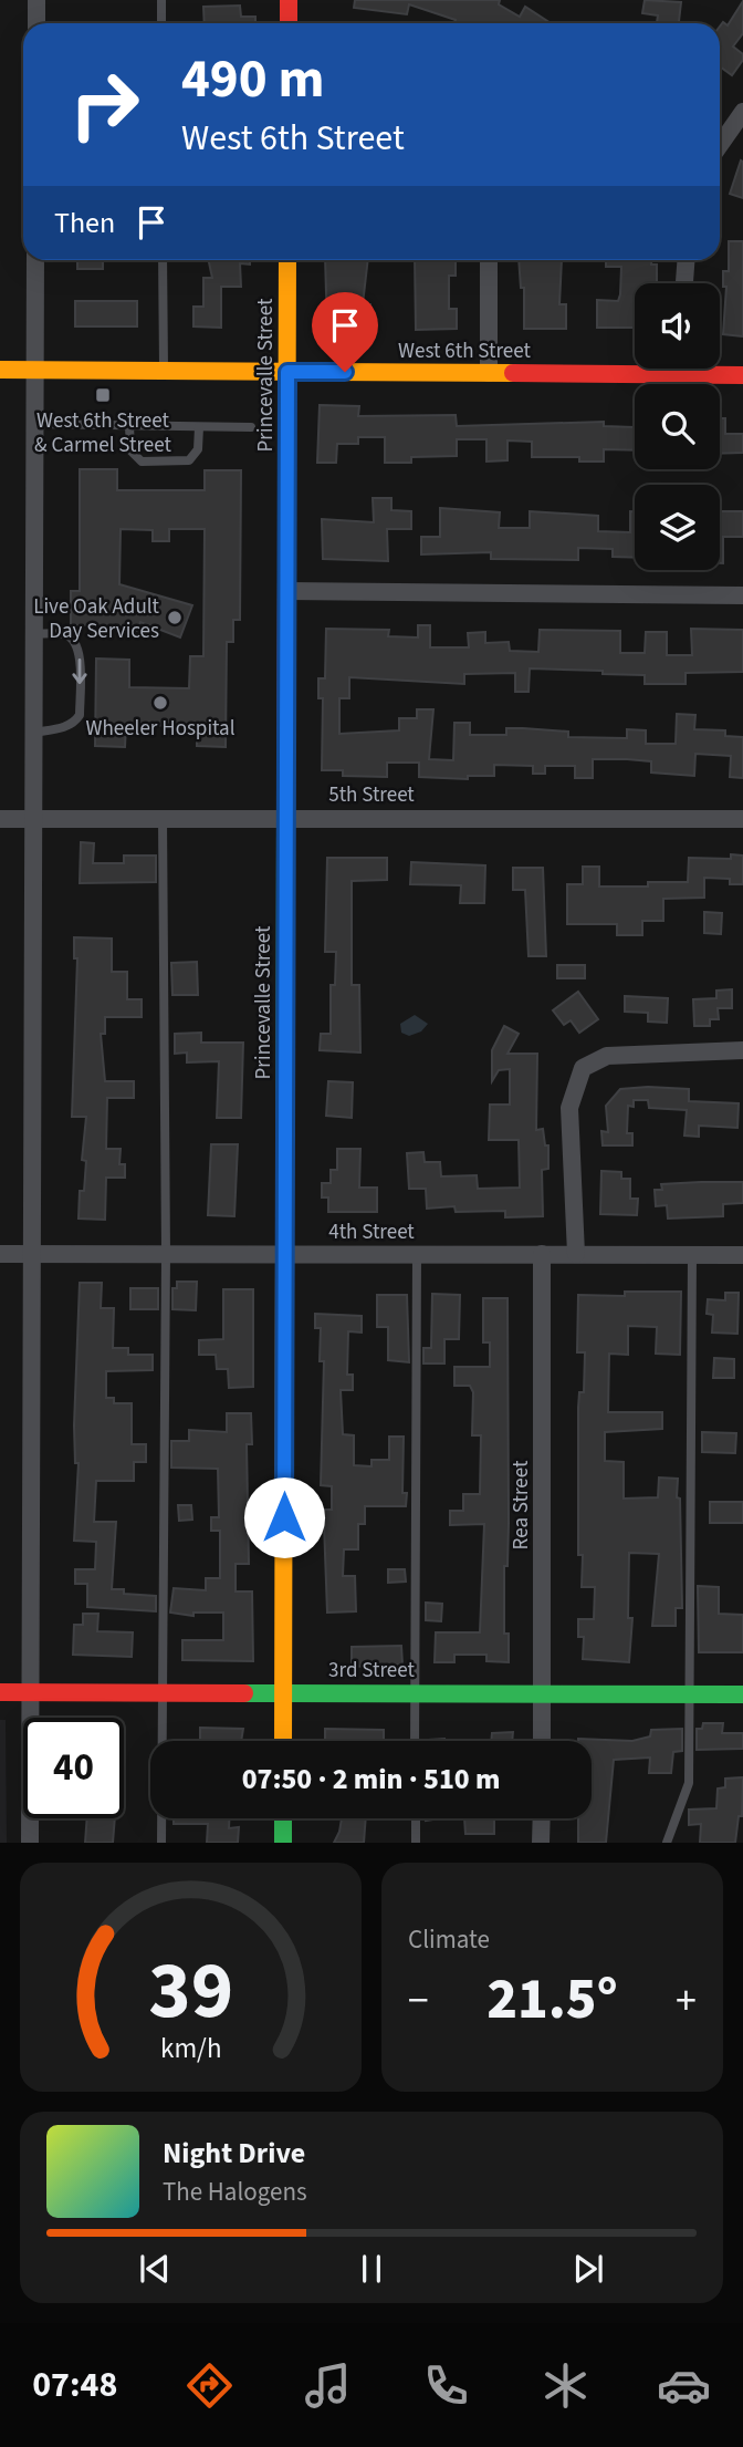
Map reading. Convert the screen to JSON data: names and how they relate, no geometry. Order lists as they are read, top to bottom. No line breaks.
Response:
{"streets":{"street":["West 6th Street","Princevalle Street","5th Street","4th Street","Rea Street","3rd Street"]},"crossings":[["West 6th Street","Princevalle Street"],["Princevalle Street","5th Street"],["Princevalle Street","4th Street"],["Princevalle Street","3rd Street"],["4th Street","Rea Street"],["Rea Street","3rd Street"]],"places":{"transit":["West 6th Street & Carmel Street"],"other":["Live Oak Adult Day Services","Wheeler Hospital"]},"page":{"turn":["490 m","West 6th Street"],"then":"Then","limit":"40","trip":"07:50 · 2 min · 510 m","tile":"Climate","heat":["−","21.5°","+"],"song":["Night Drive","The Halogens"],"tabs":"07:48","gauge":["39","km/h"]}}
